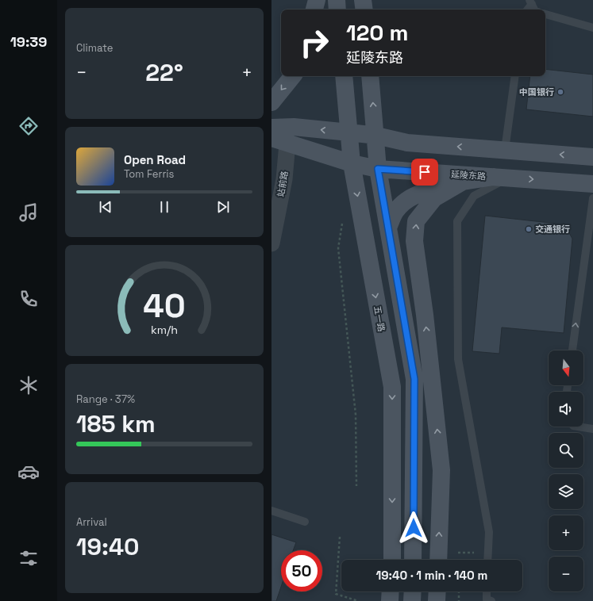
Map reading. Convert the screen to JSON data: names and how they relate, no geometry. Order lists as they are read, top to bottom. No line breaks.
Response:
{"streets":{"main road":["延陵东路","五一路"],"street":["站前路"]},"crossings":[["延陵东路","站前路"],["延陵东路","五一路"]],"places":["中国银行","交通银行"],"north":"bottom","page":{"tabs":"19:39","tile":["Climate",["Range · 37%","185 km"],["Arrival","19:40"]],"turn":["120 m","延陵东路"],"heat":["−","22°","+"],"song":["Open Road","Tom Ferris"],"map_buttons":["+","−"],"limit":"50","trip":"19:40 · 1 min · 140 m","gauge":["40","km/h"]}}
